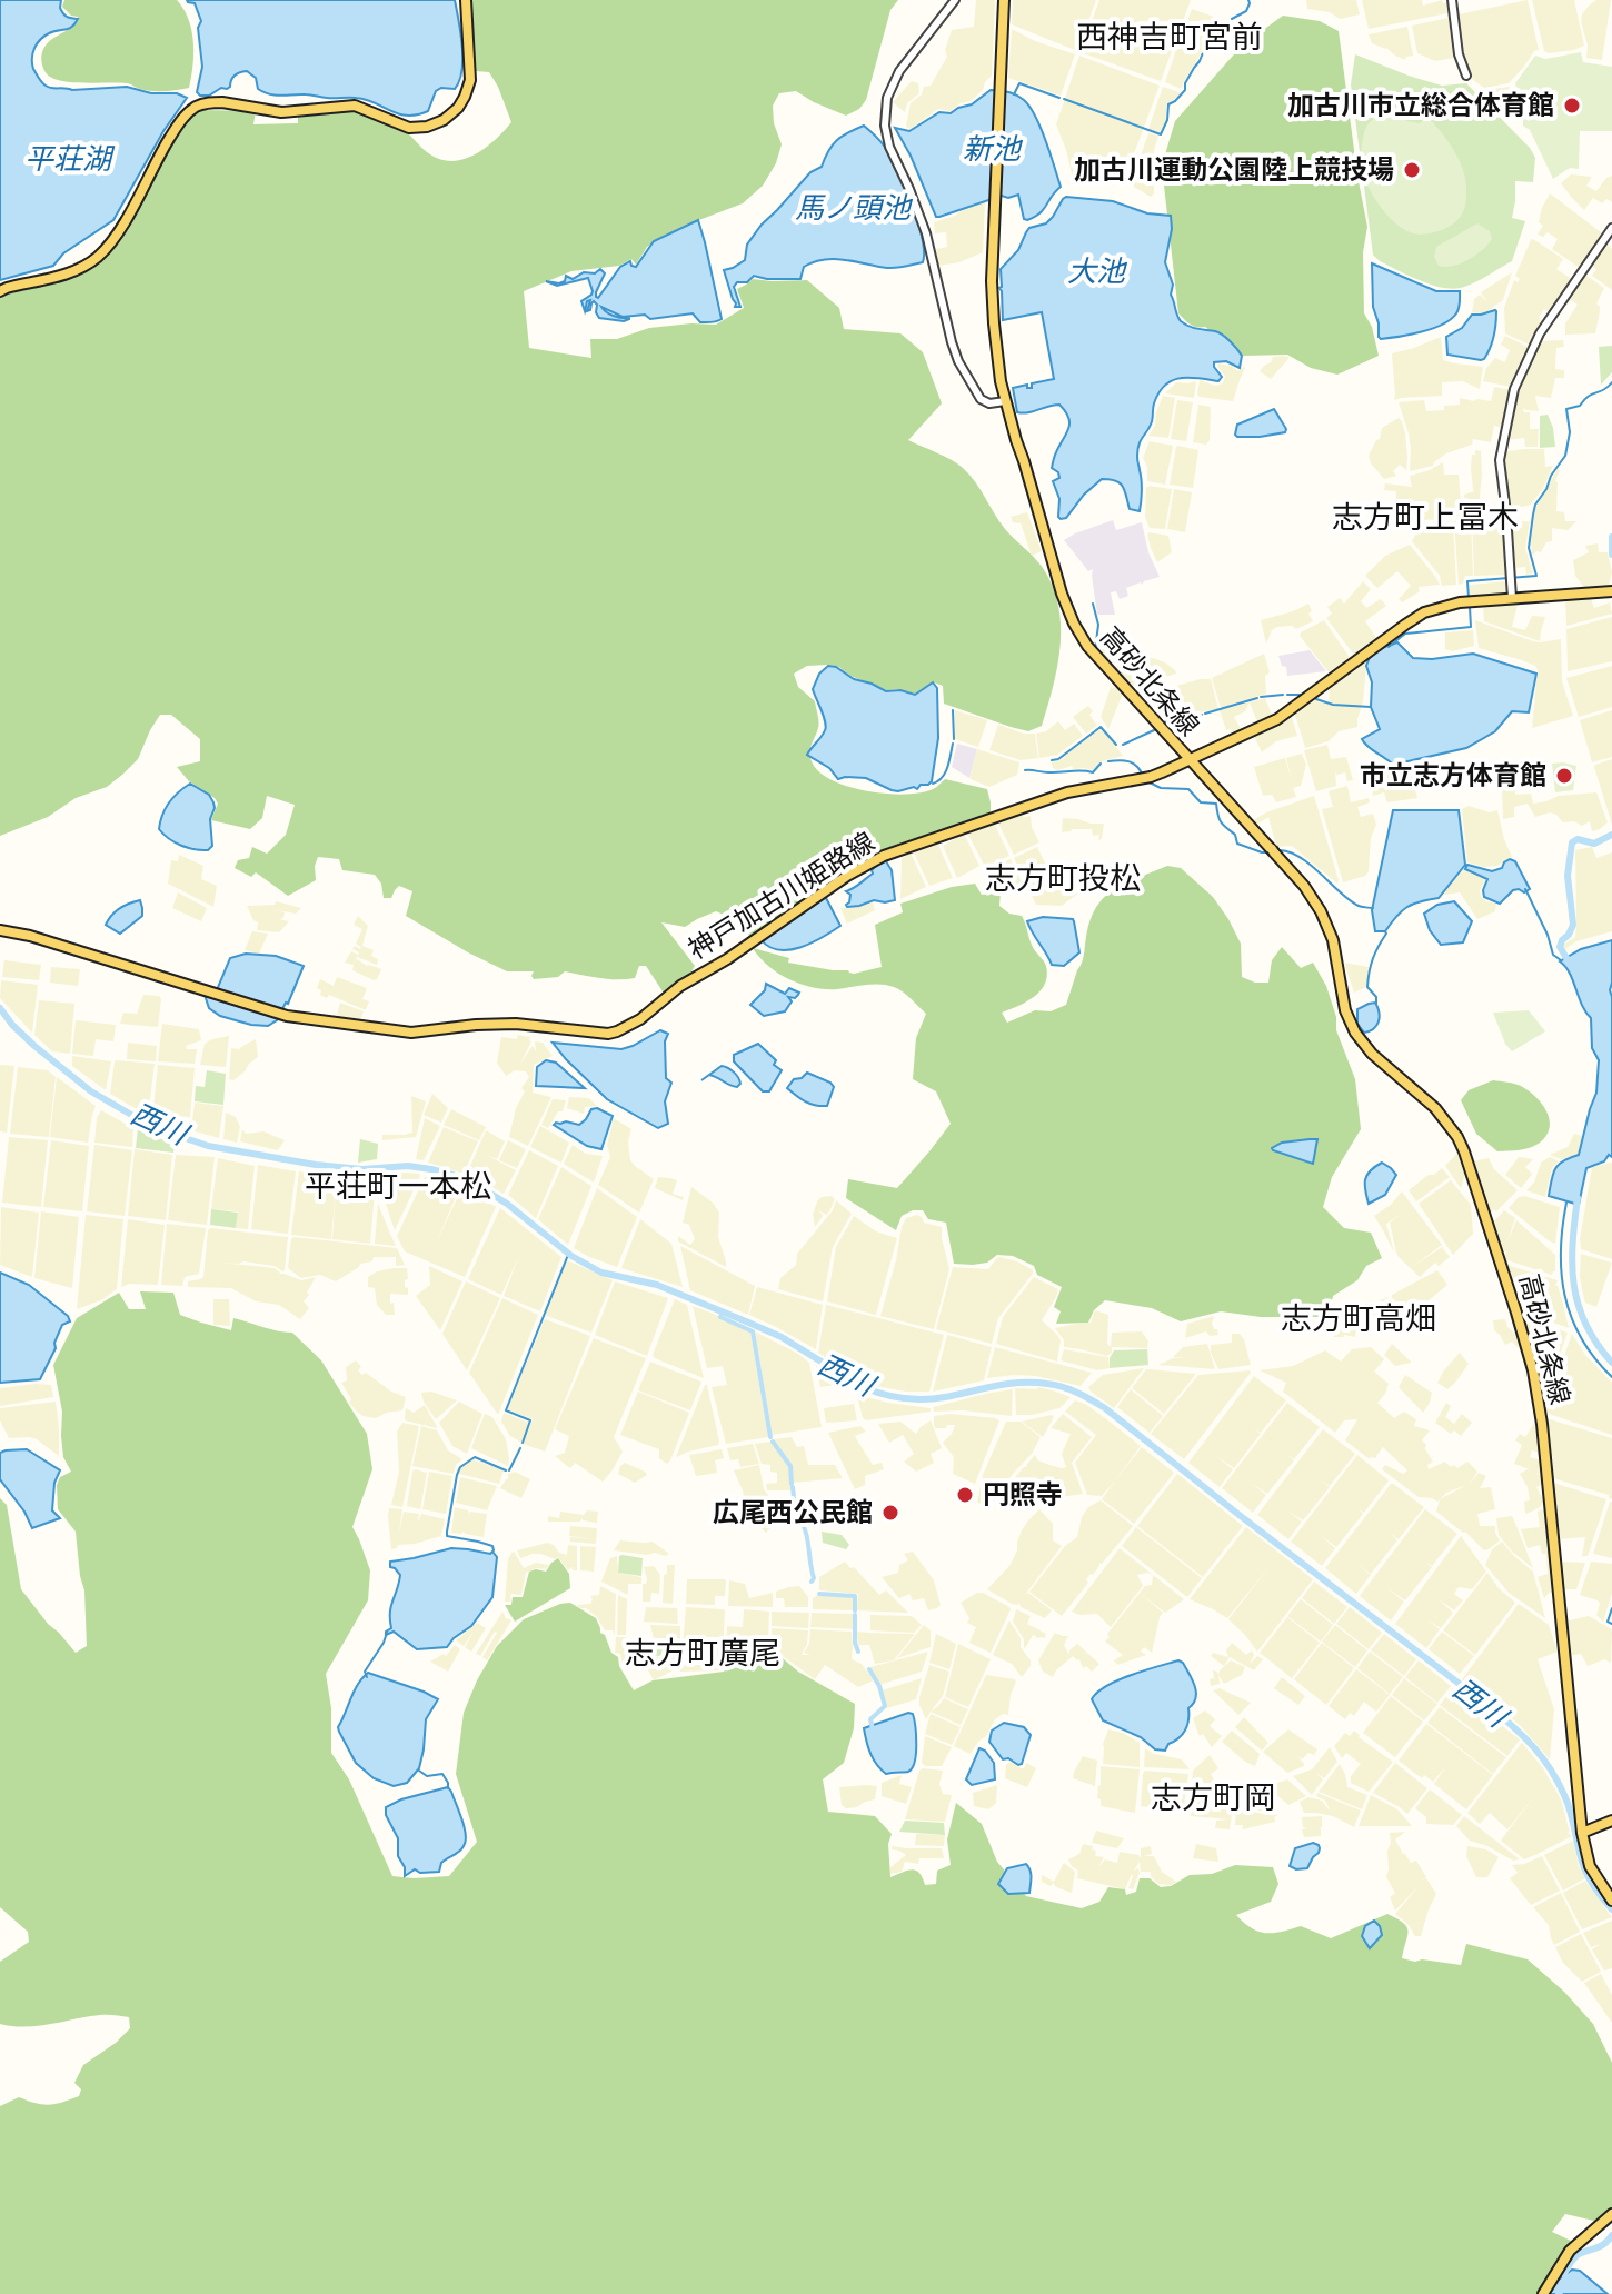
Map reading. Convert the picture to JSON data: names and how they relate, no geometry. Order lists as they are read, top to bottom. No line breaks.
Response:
{"streets":{"main road":["高砂北条線","神戸加古川姫路線"]},"crossings":[["高砂北条線","神戸加古川姫路線"]],"districts":["西神吉町宮前","志方町上冨木","志方町投松","平荘町一本松","志方町高畑","志方町廣尾","志方町岡"],"water":["新池","平荘湖","馬ノ頭池","大池","西川"],"places":["加古川市立総合体育館","加古川運動公園陸上競技場","市立志方体育館","円照寺","広尾西公民館"]}
